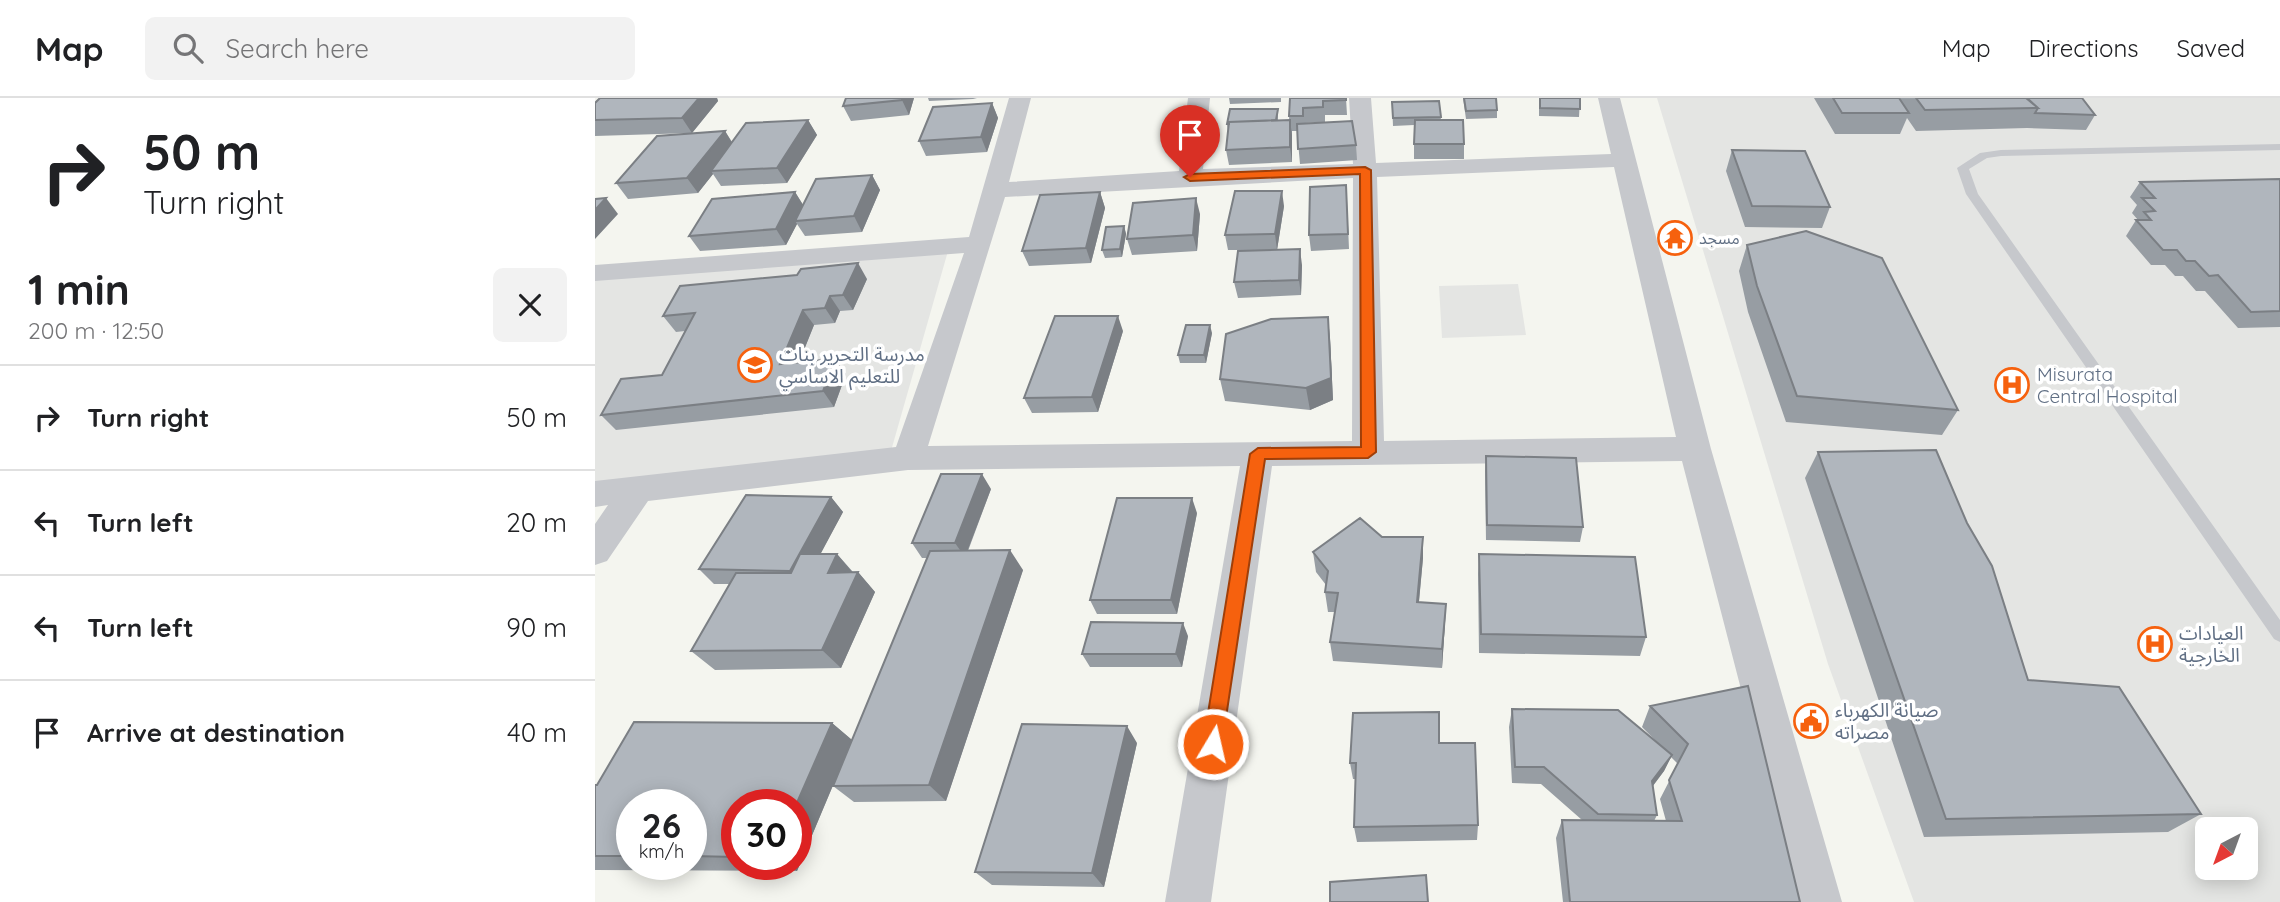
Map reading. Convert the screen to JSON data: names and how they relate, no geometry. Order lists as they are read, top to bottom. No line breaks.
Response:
{"places":{"temple":["مسجد"],"school or university":["مدرسة التحرير بنات للتعليم الاساسي"],"hospital":["Misurata Central Hospital","العيادات الخارجية"],"public building":["صيانة الكهرباء مصراته"]},"north":"bottom left","page":{"header":"Map","search":"Search here","nav":["Map","Directions","Saved"],"turn":["50 m","Turn right"],"heading":["1 min","200 m · 12:50"],"list":[{"name":"Turn right","value":"50 m"},{"name":"Turn left","value":"20 m"},{"name":"Turn left","value":"90 m"},{"name":"Arrive at destination","value":"40 m"}],"speed":"26 km/h","limit":"30"}}
